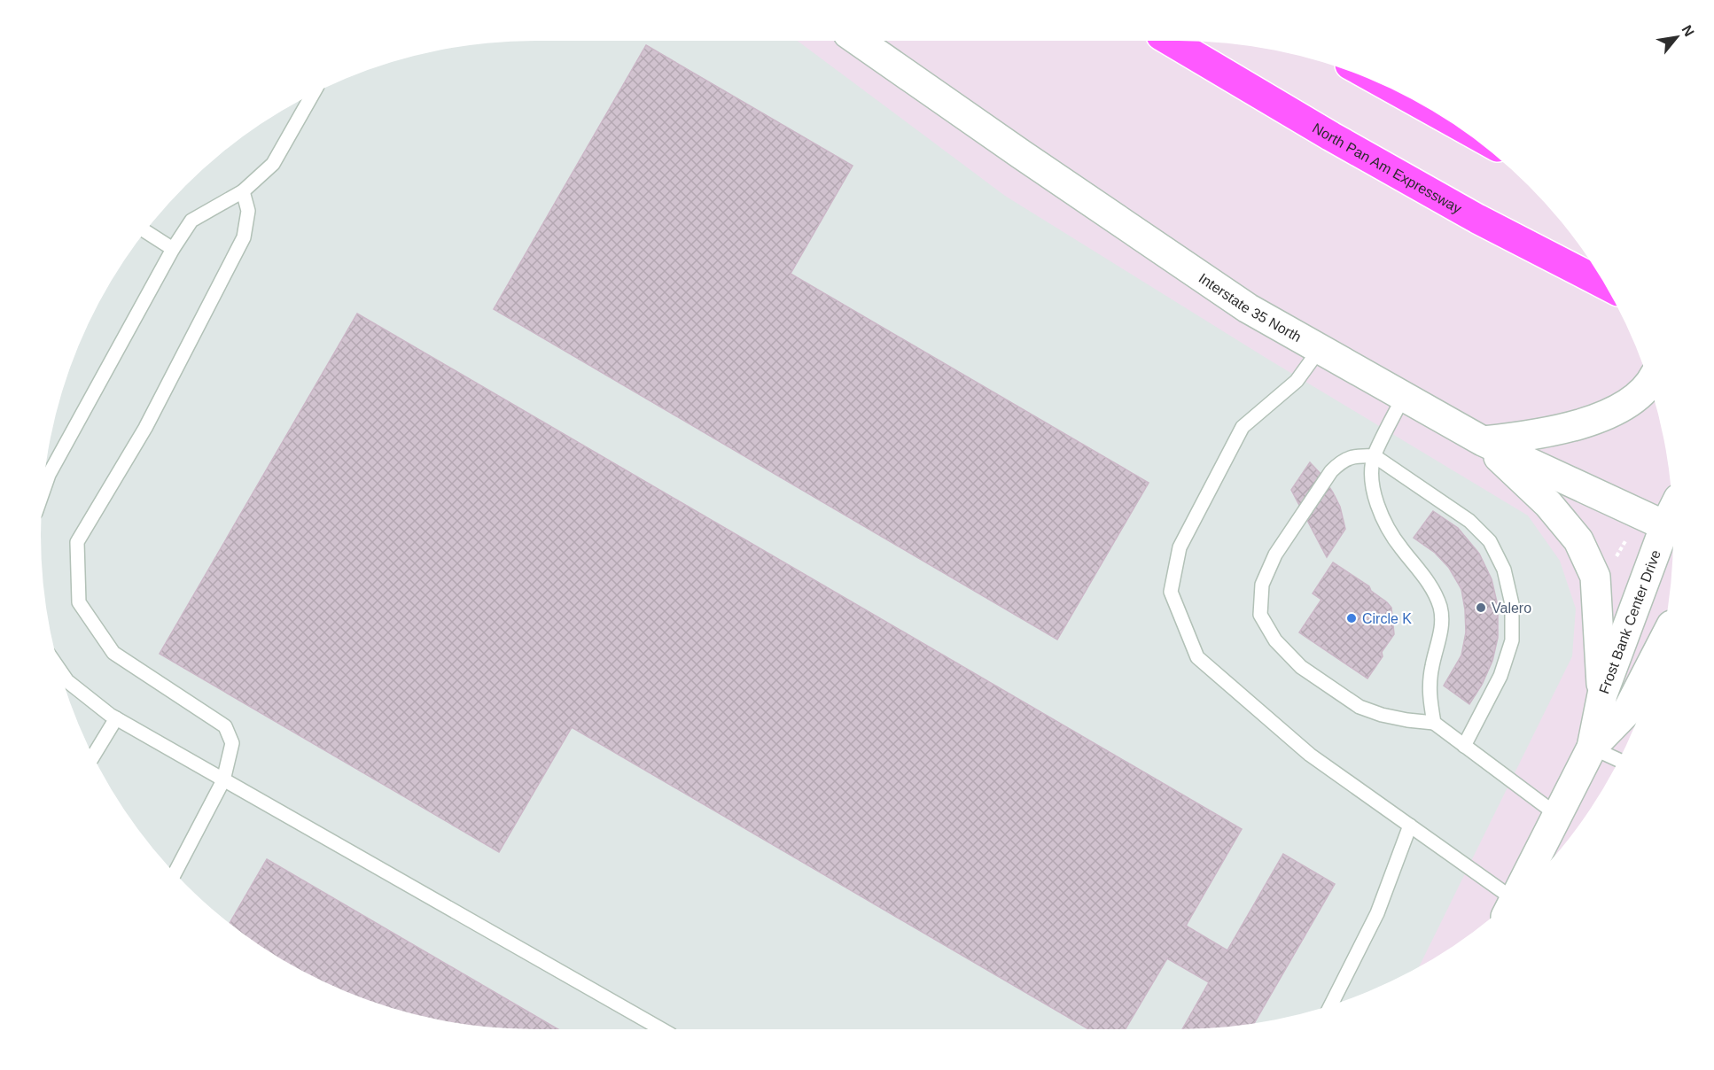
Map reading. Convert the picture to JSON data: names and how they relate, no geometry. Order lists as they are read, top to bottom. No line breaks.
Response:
{"streets":{"highway":["North Pan Am Expressway"],"main road":["Interstate 35 North","Frost Bank Center Drive"]},"crossings":[["Interstate 35 North","Frost Bank Center Drive"]],"places":["Valero","Circle K"],"north":"top right"}
